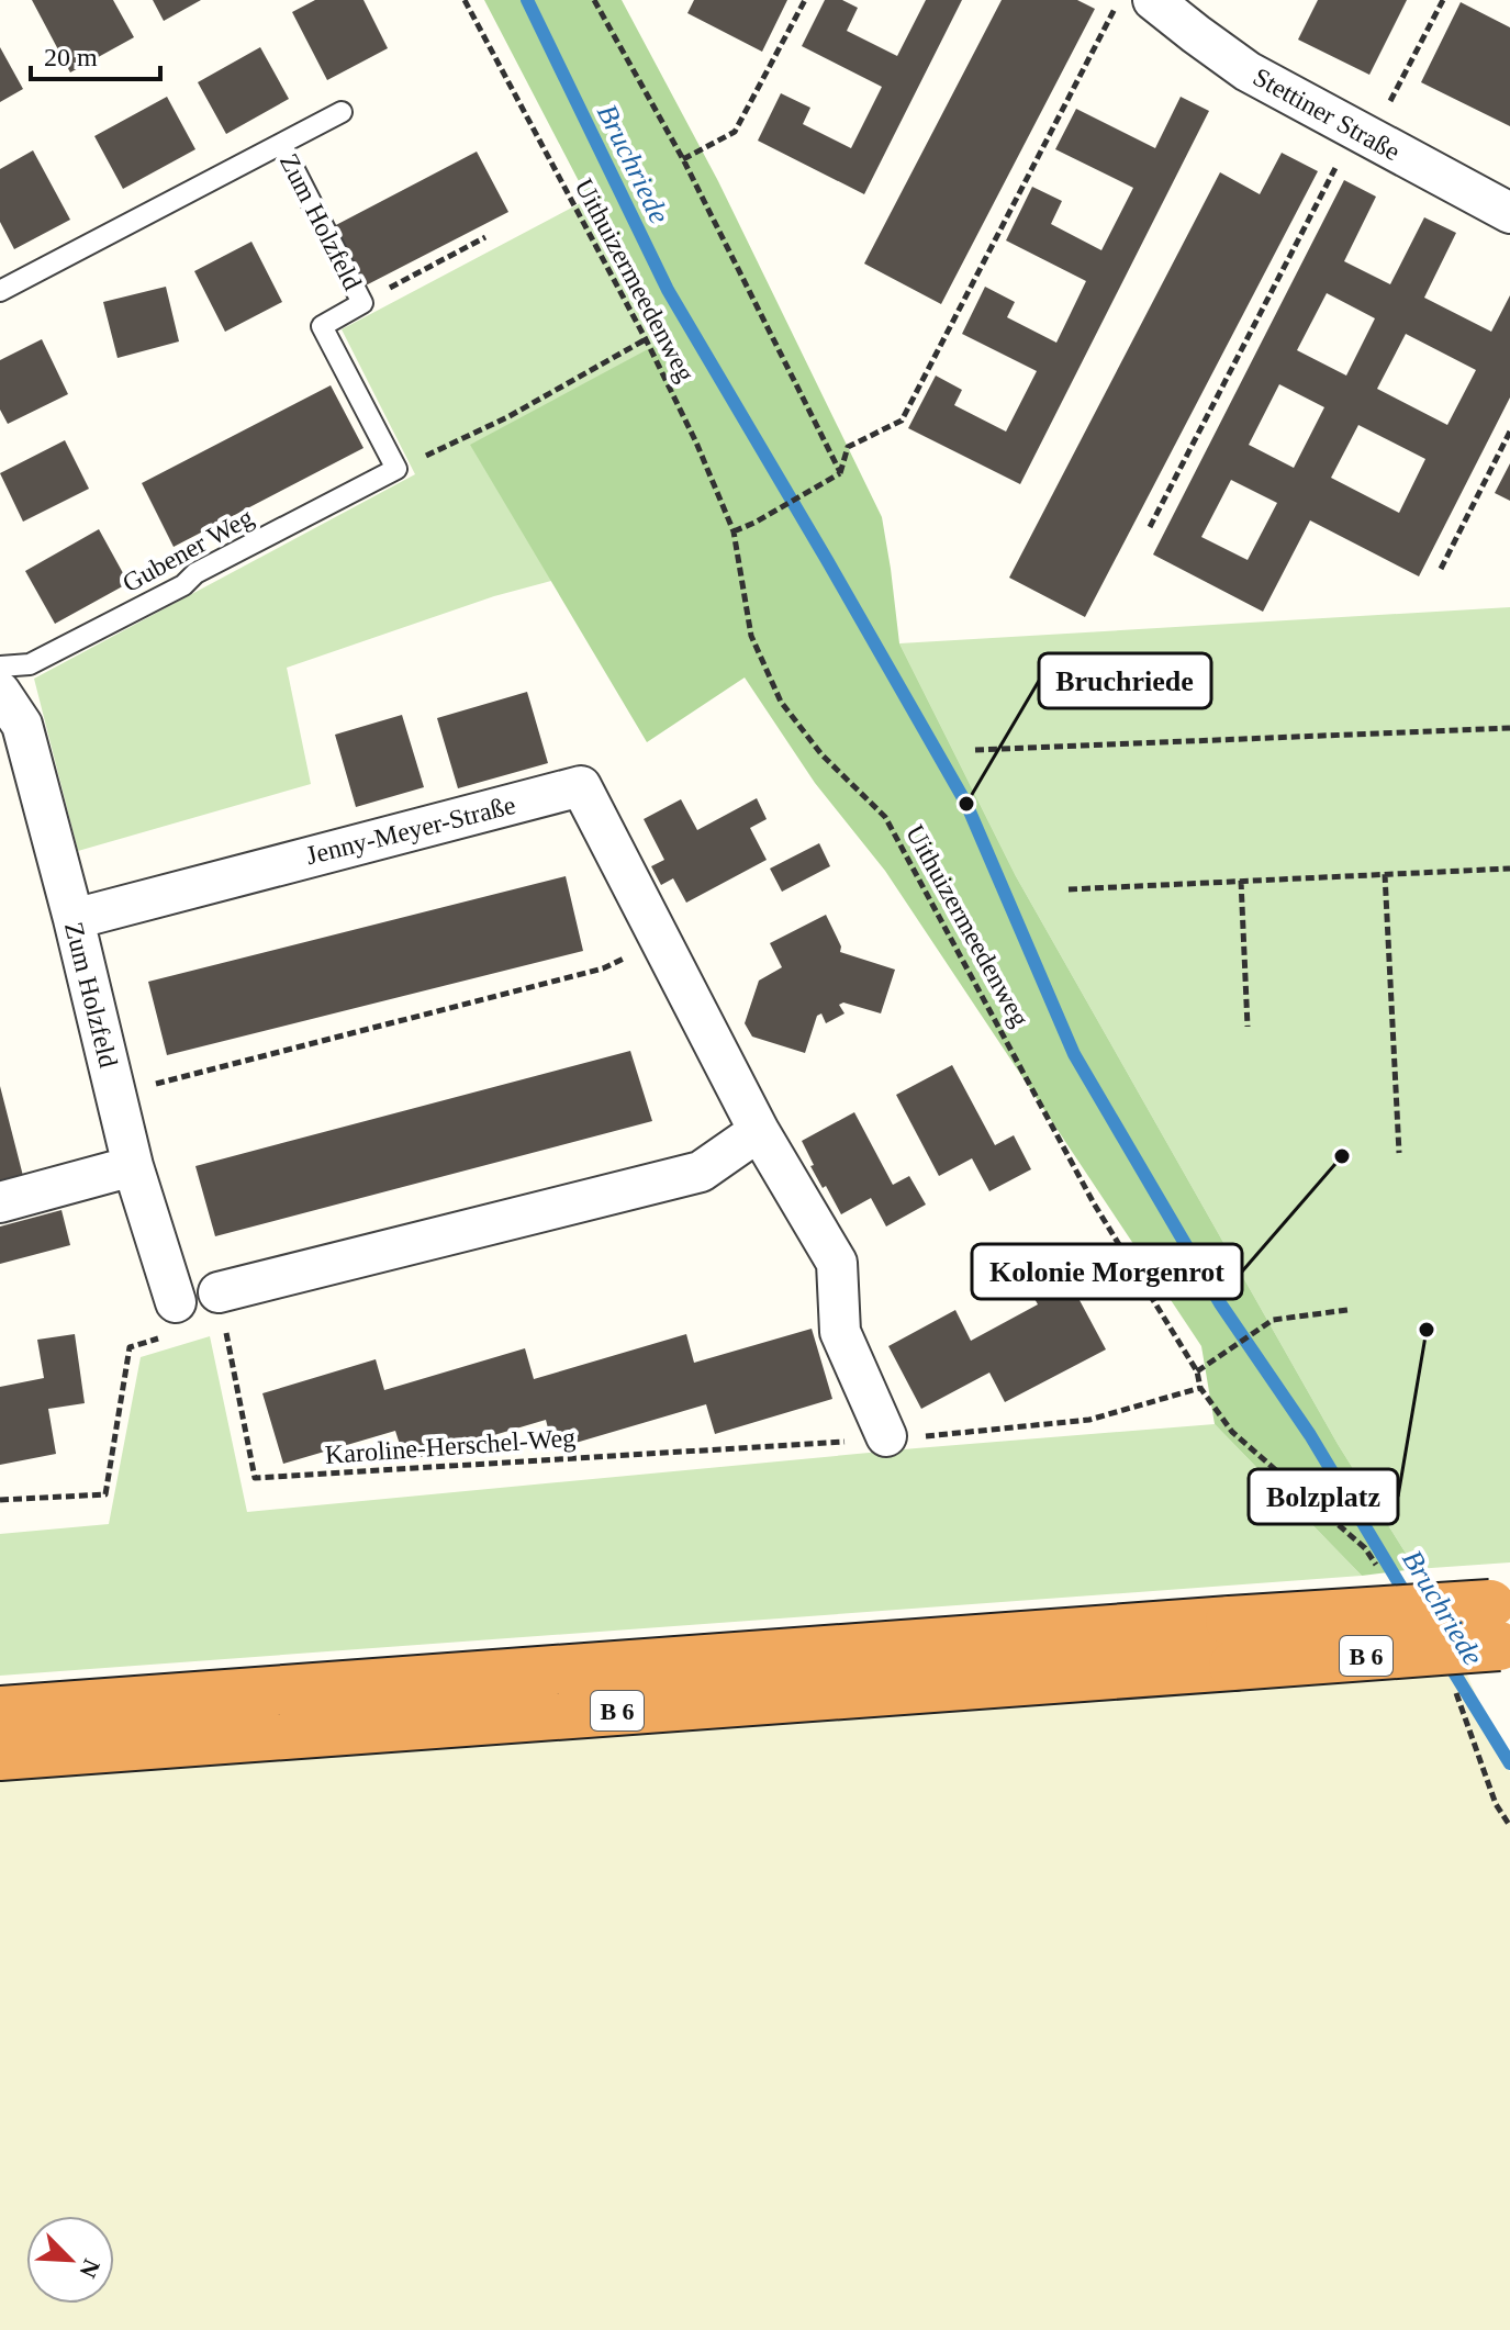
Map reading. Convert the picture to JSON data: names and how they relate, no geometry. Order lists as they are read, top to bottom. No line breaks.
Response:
{"streets":{"highway":["B 6"],"street":["Stettiner Straße","Zum Holzfeld","Jenny-Meyer-Straße"],"lane":["Gubener Weg"],"path":["Uithuizermeedenweg","Karoline-Herschel-Weg"]},"crossings":[["Zum Holzfeld","Gubener Weg"],["Zum Holzfeld","Jenny-Meyer-Straße"],["Uithuizermeedenweg","Karoline-Herschel-Weg"],["Jenny-Meyer-Straße","Karoline-Herschel-Weg"]],"water":["Bruchriede"],"places":["Bruchriede","Kolonie Morgenrot","Bolzplatz"],"scale_bar":"20 m","north":"bottom right"}
